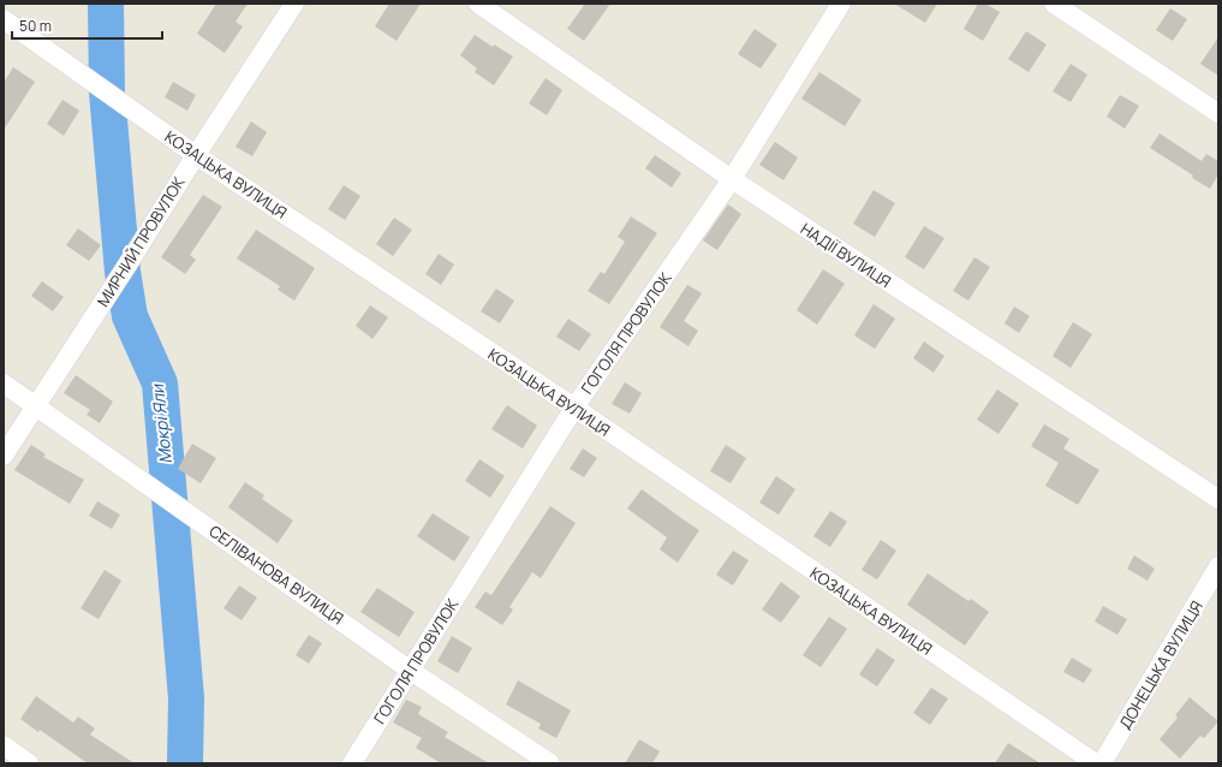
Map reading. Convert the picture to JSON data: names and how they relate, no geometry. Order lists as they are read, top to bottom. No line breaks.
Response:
{"streets":{"street":["КОЗАЦЬКА ВУЛИЦЯ","МИРНИЙ ПРОВУЛОК","НАДІЇ ВУЛИЦЯ","ГОГОЛЯ ПРОВУЛОК","СЕЛІВАНОВА ВУЛИЦЯ","ДОНЕЦЬКА ВУЛИЦЯ"]},"crossings":[["КОЗАЦЬКА ВУЛИЦЯ","МИРНИЙ ПРОВУЛОК"],["КОЗАЦЬКА ВУЛИЦЯ","ГОГОЛЯ ПРОВУЛОК"],["МИРНИЙ ПРОВУЛОК","СЕЛІВАНОВА ВУЛИЦЯ"],["НАДІЇ ВУЛИЦЯ","ГОГОЛЯ ПРОВУЛОК"],["ГОГОЛЯ ПРОВУЛОК","СЕЛІВАНОВА ВУЛИЦЯ"]],"water":["Мокрі Яли"],"scale_bar":"50 m"}
